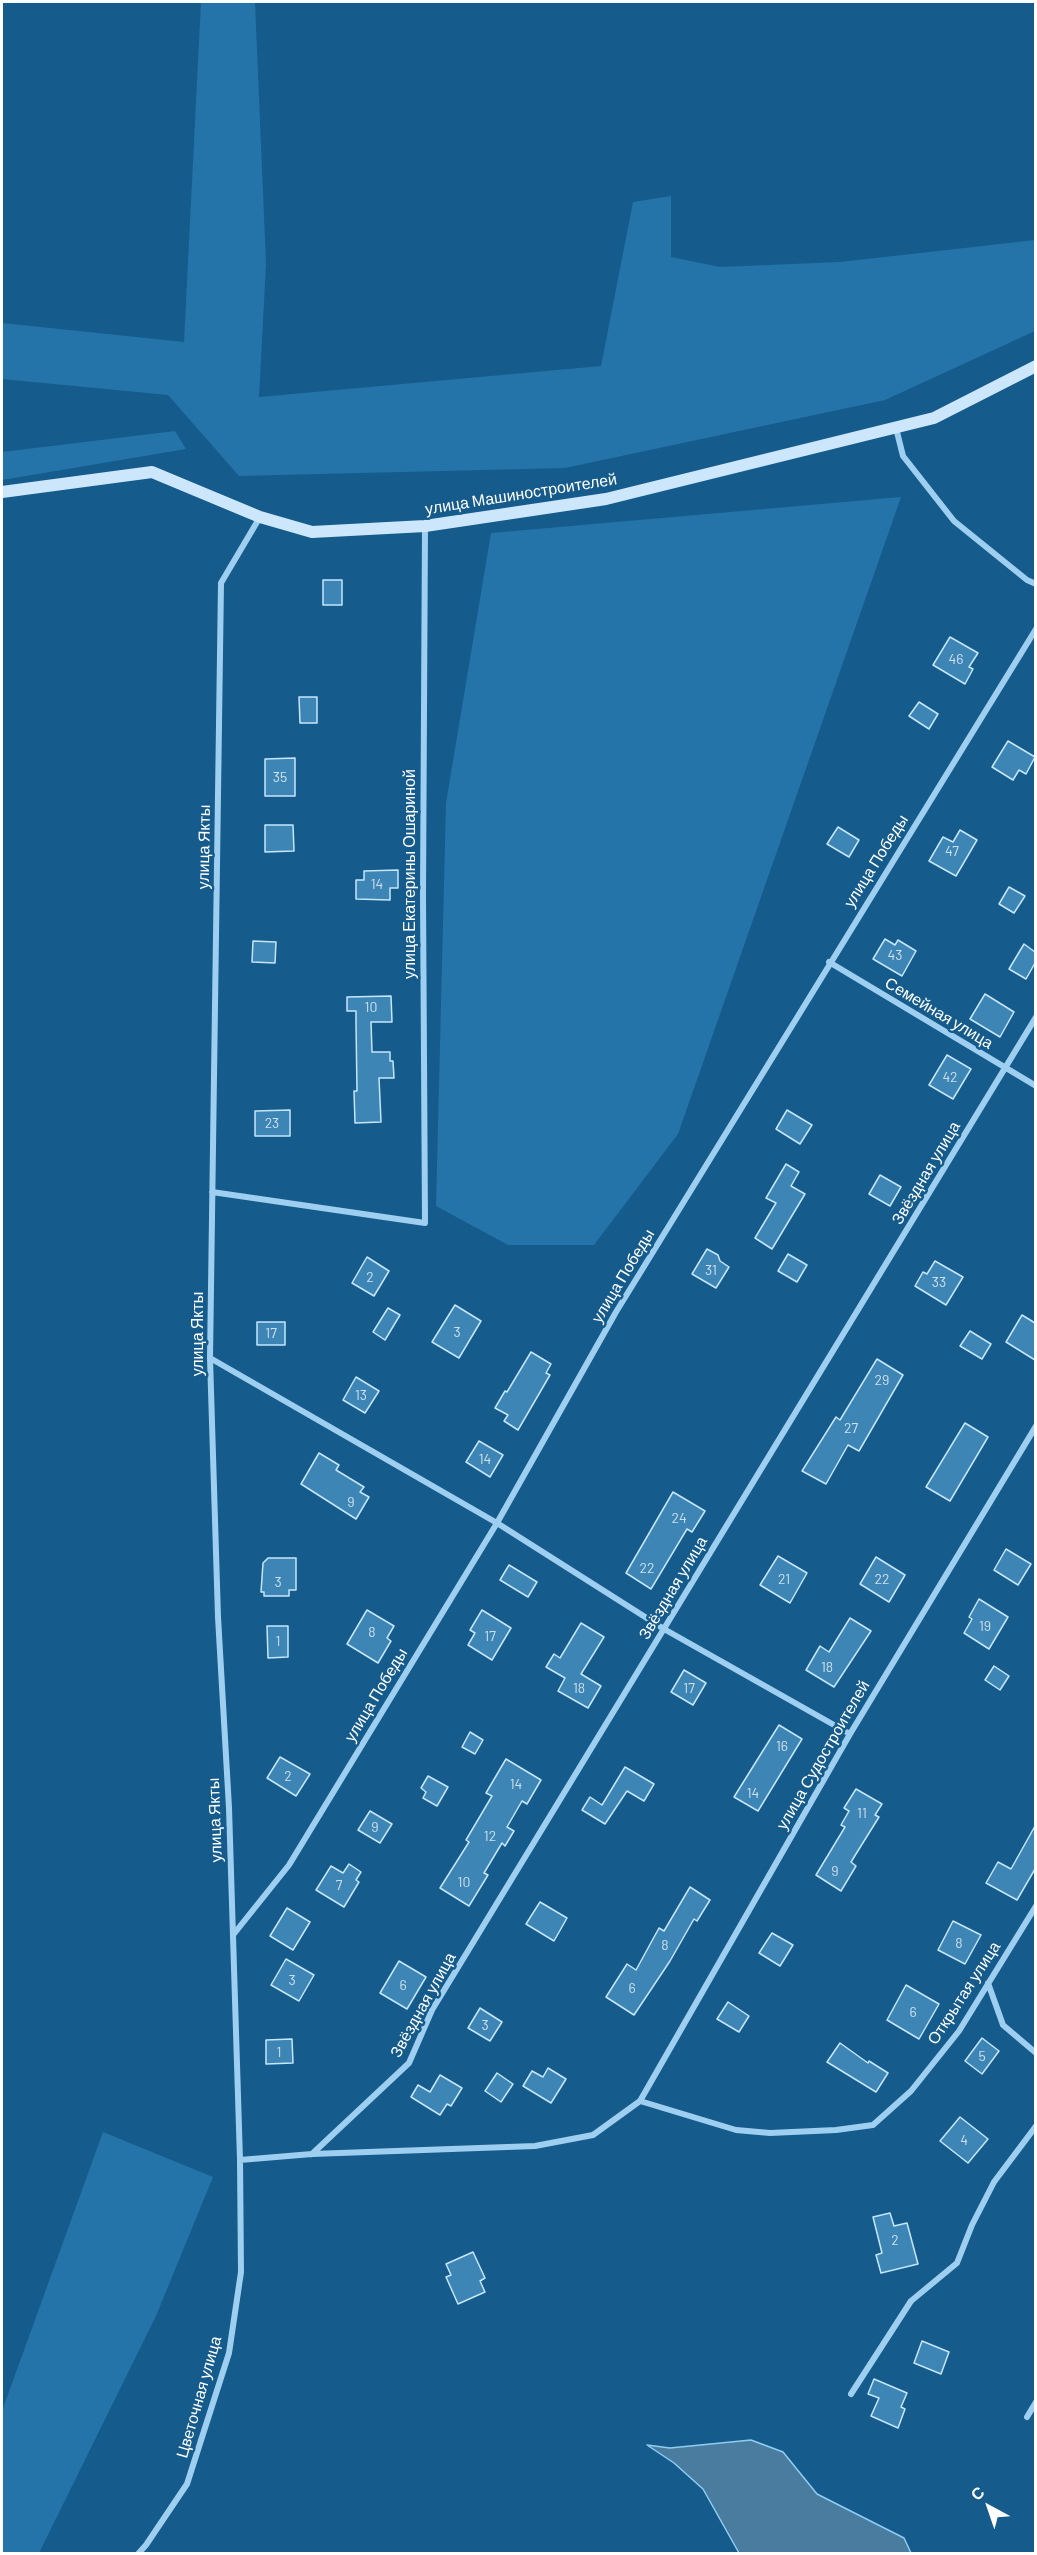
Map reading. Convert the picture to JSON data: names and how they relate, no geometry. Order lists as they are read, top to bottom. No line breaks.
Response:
{"streets":{"street":["улица Машиностроителей","улица Якты","улица Победы","улица Екатерины Ошариной","Семейная улица","Звёздная улица","улица Судостроителей","Открытая улица","Цветочная улица"]},"crossings":[["улица Машиностроителей","улица Якты"],["улица Машиностроителей","улица Екатерины Ошариной"],["улица Якты","улица Победы"],["улица Якты","улица Екатерины Ошариной"],["улица Якты","Цветочная улица"],["улица Победы","Семейная улица"],["Семейная улица","Звёздная улица"],["улица Судостроителей","Открытая улица"]],"house_numbers":["46","35","47","14","43","10","42","23","31","2","33","3","17","29","13","27","14","9","24","22","21","22","3","19","8","17","1","18","18","17","16","2","14","14","11","9","12","9","10","7","8","8","3","6","6","6","3","1","5","4","2"],"north":"top left"}
